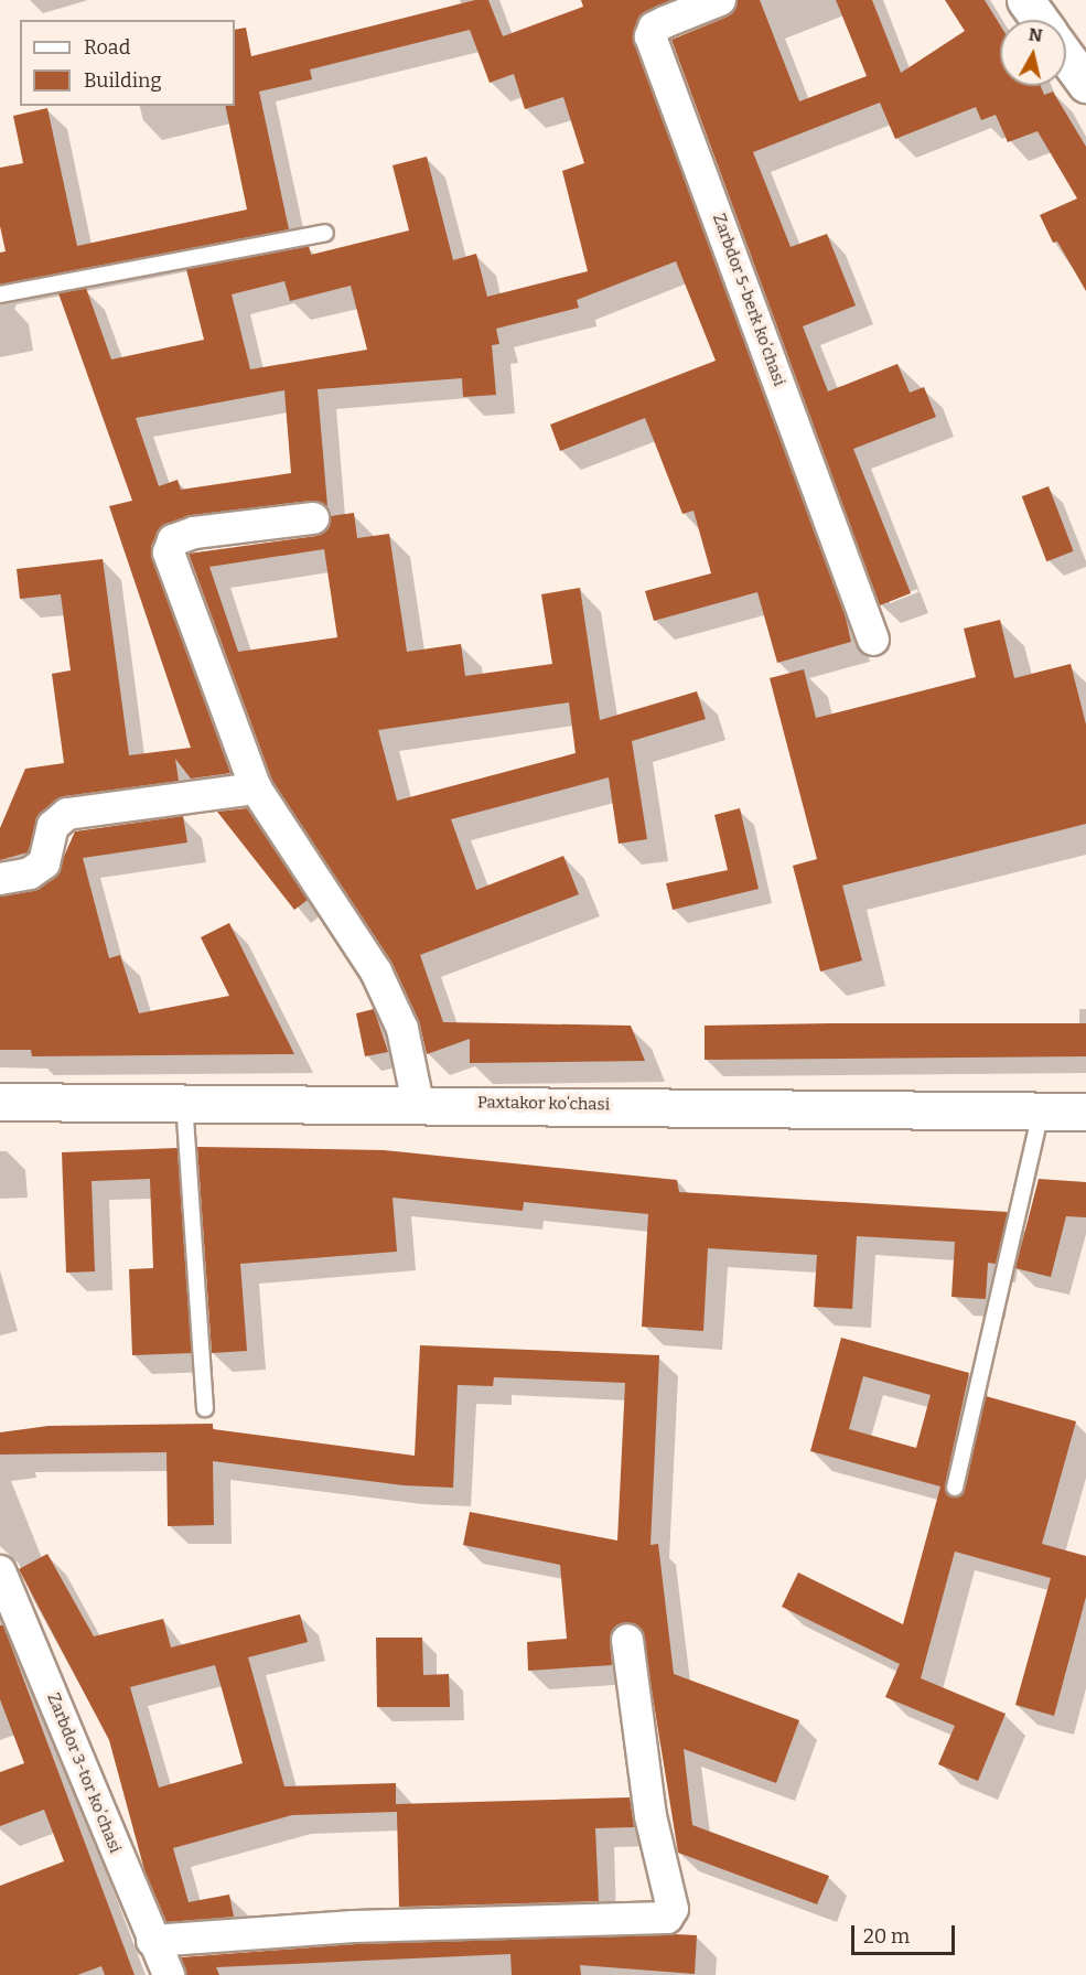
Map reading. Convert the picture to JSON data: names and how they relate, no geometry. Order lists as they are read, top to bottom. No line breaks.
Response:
{"streets":{"main road":["Paxtakor koʻchasi"],"street":["Zarbdor 5-berk koʻchasi","Zarbdor 3-tor koʼchasi"]},"legend":["Road","Building"],"scale_bar":"20 m","north":"top"}
